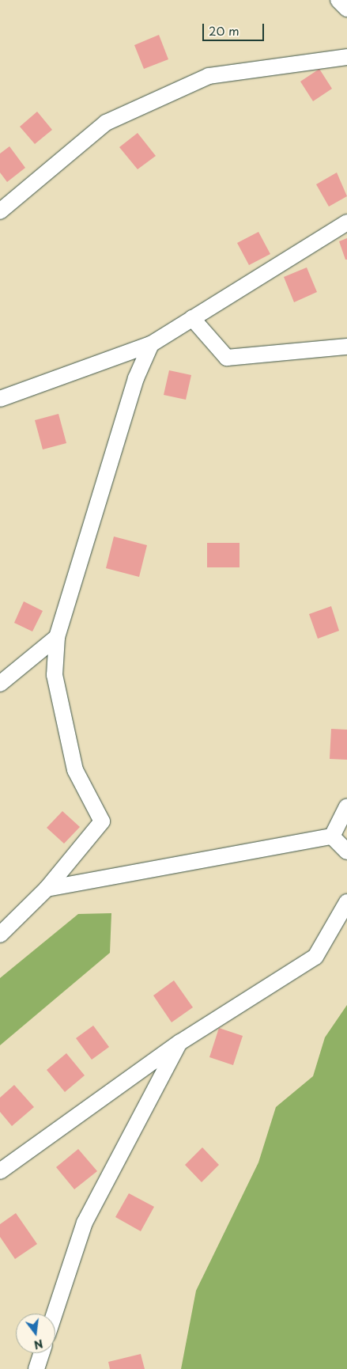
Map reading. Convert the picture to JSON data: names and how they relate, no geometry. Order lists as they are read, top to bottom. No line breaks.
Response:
{"scale_bar":"20 m","north":"bottom"}
